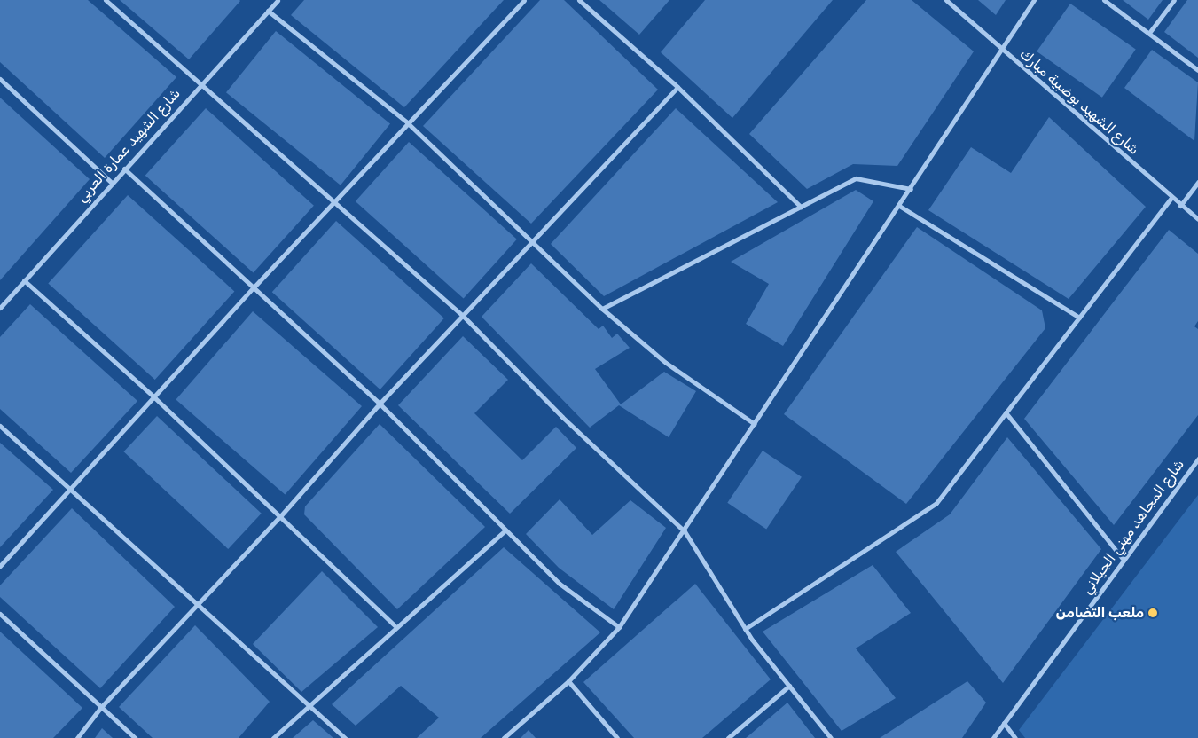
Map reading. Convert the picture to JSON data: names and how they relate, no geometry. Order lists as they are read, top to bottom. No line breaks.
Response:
{"streets":{"street":["شارع الشهيد بوضبية مبارك","شارع الشهيد عمارة العربي","شارع المجاهد مهني الجيلاني"]},"places":["ملعب التضامن"]}
